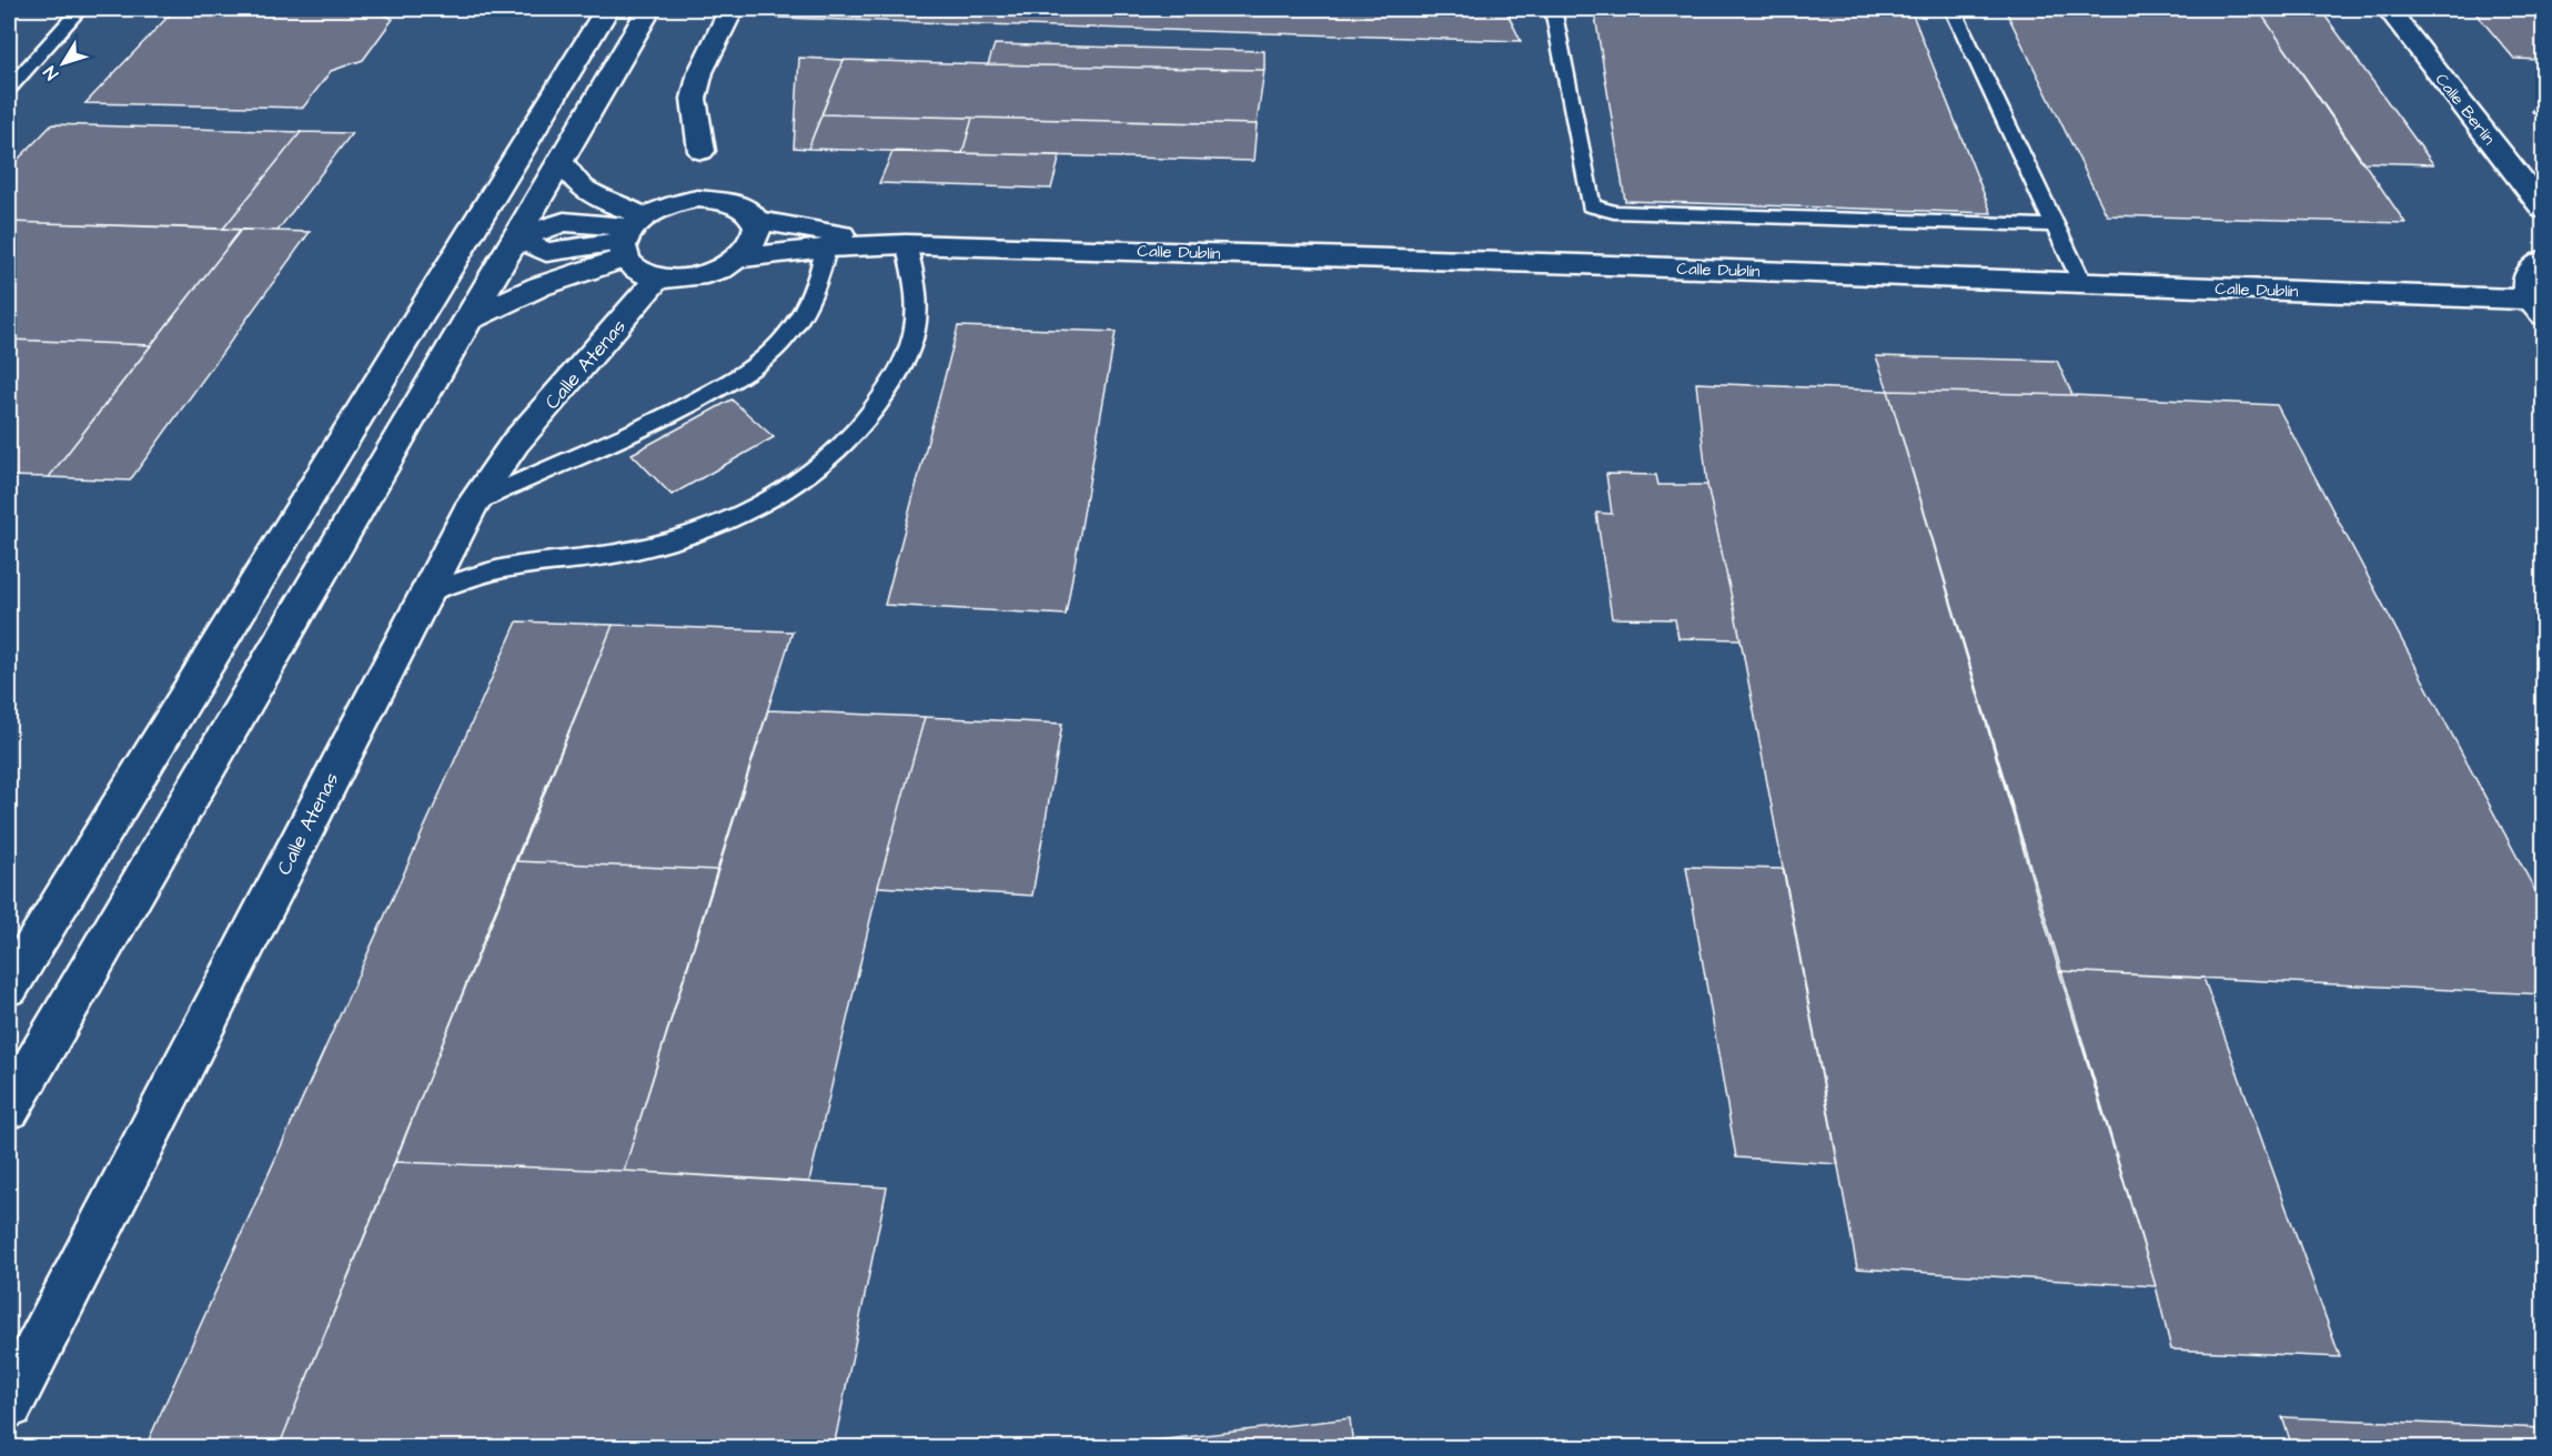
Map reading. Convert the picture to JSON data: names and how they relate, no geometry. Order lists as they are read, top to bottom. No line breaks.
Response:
{"streets":{"street":["Calle Berlín","Calle Dublín","Calle Atenas"]},"crossings":[["Calle Dublín","Calle Atenas"]],"north":"bottom left"}
